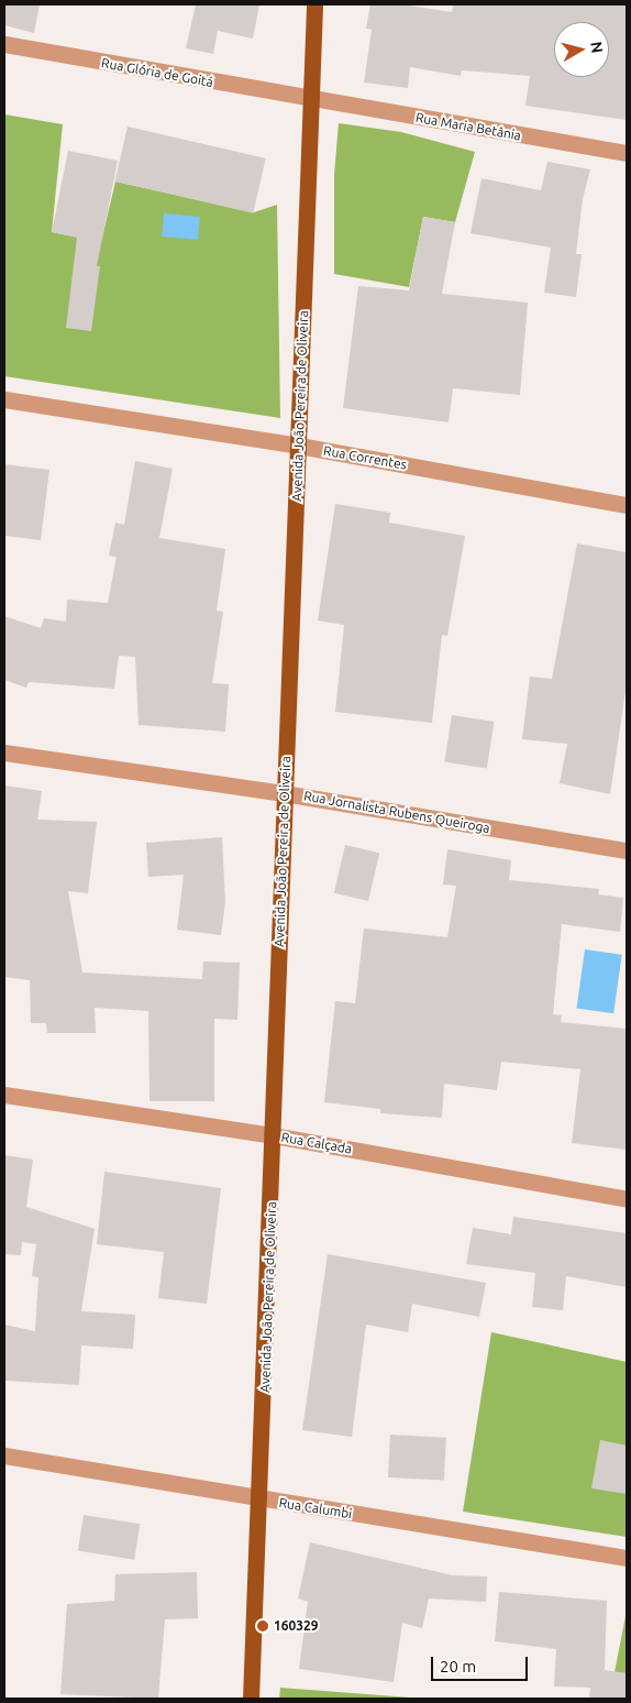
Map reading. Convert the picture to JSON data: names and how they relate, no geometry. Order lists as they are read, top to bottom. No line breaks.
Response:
{"streets":{"main road":["Avenida João Pereira de Oliveira"],"street":["Rua Glória de Goitá","Rua Maria Betânia","Rua Correntes","Rua Jornalista Rubens Queiroga","Rua Calçada","Rua Calumbi"]},"crossings":[["Rua Glória de Goitá","Rua Maria Betânia"],["Rua Glória de Goitá","Avenida João Pereira de Oliveira"],["Rua Maria Betânia","Avenida João Pereira de Oliveira"],["Avenida João Pereira de Oliveira","Rua Correntes"],["Avenida João Pereira de Oliveira","Rua Jornalista Rubens Queiroga"],["Avenida João Pereira de Oliveira","Rua Calçada"],["Avenida João Pereira de Oliveira","Rua Calumbi"]],"places":["160329"],"scale_bar":"20 m","north":"right"}
